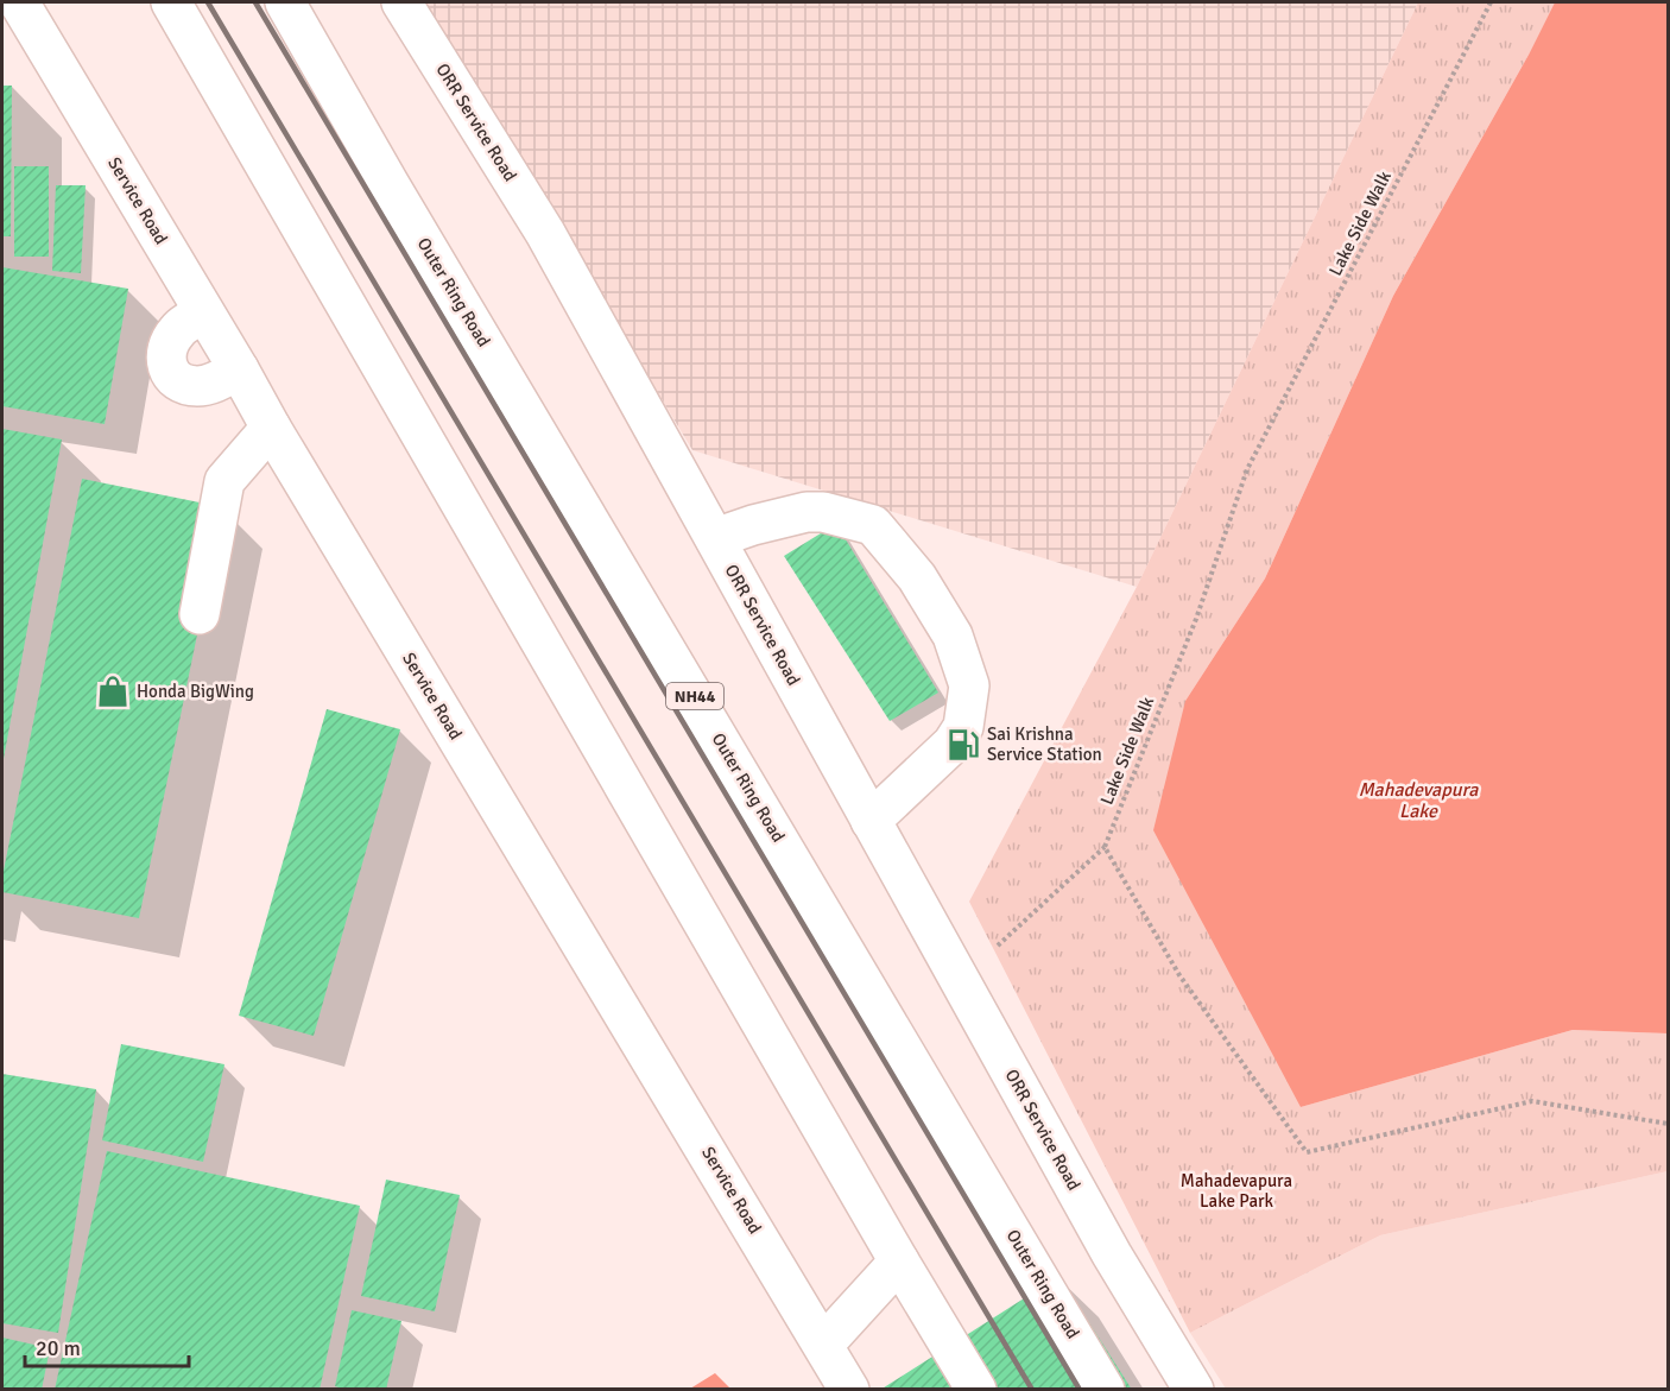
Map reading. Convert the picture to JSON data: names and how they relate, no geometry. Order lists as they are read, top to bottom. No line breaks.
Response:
{"streets":{"main road":["ORR Service Road","Service Road","Outer Ring Road","NH44"],"path":["Lake Side Walk"]},"water":["Mahadevapura Lake"],"parks":["Mahadevapura Lake Park"],"places":{"shop":["Honda BigWing"],"fuel station":["Sai Krishna Service Station"]},"scale_bar":"20 m"}
